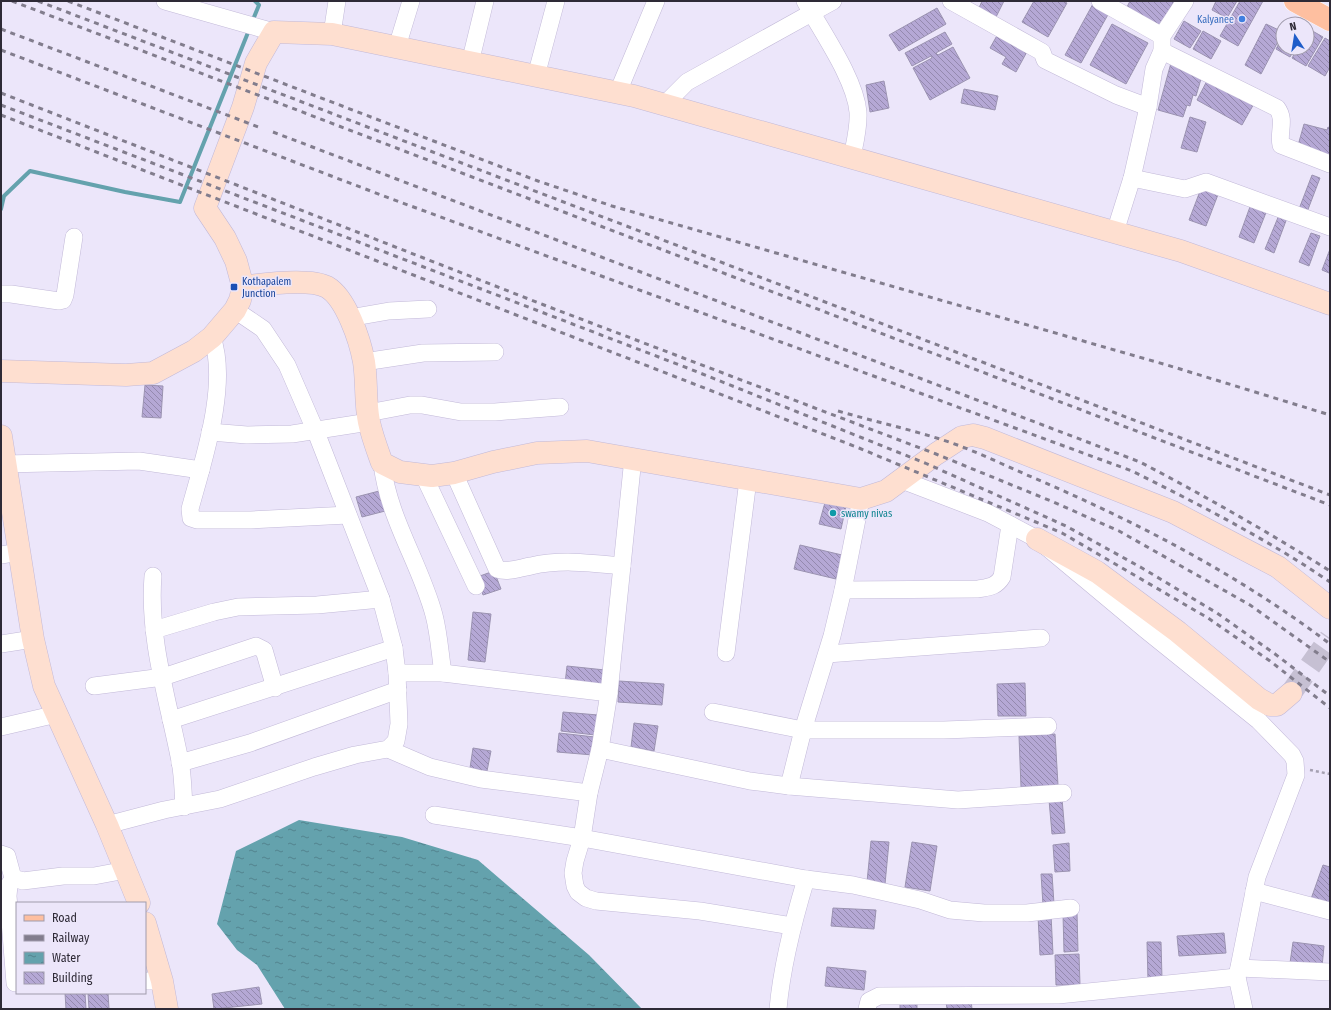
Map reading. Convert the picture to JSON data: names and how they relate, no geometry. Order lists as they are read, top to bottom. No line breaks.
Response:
{"places":{"other":["Kalyanee","swamy nivas"],"transit":["Kothapalem Junction"]},"legend":["Road","Railway","Water","Building"],"north":"top"}
